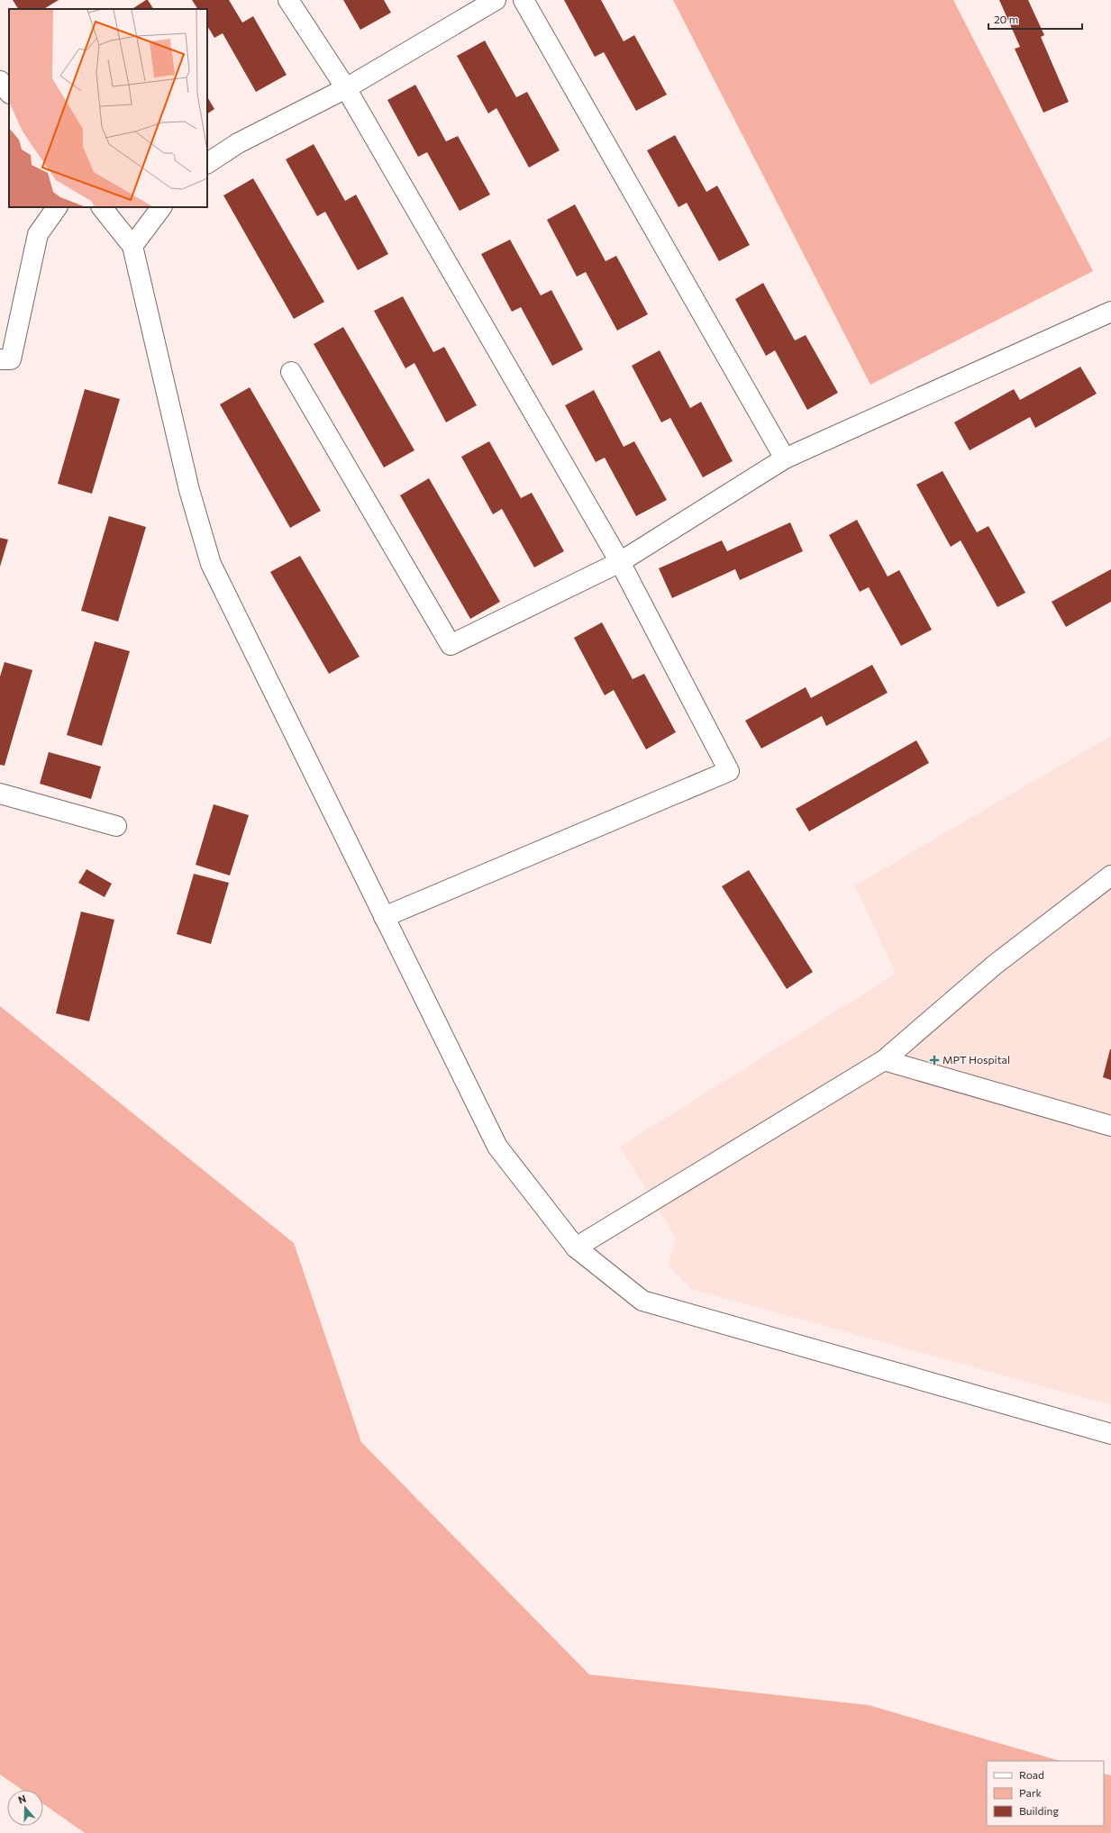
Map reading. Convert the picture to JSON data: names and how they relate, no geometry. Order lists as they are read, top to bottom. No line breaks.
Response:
{"places":{"health":["MPT Hospital"]},"legend":["Road","Park","Building"],"scale_bar":"20 m","north":"top"}
